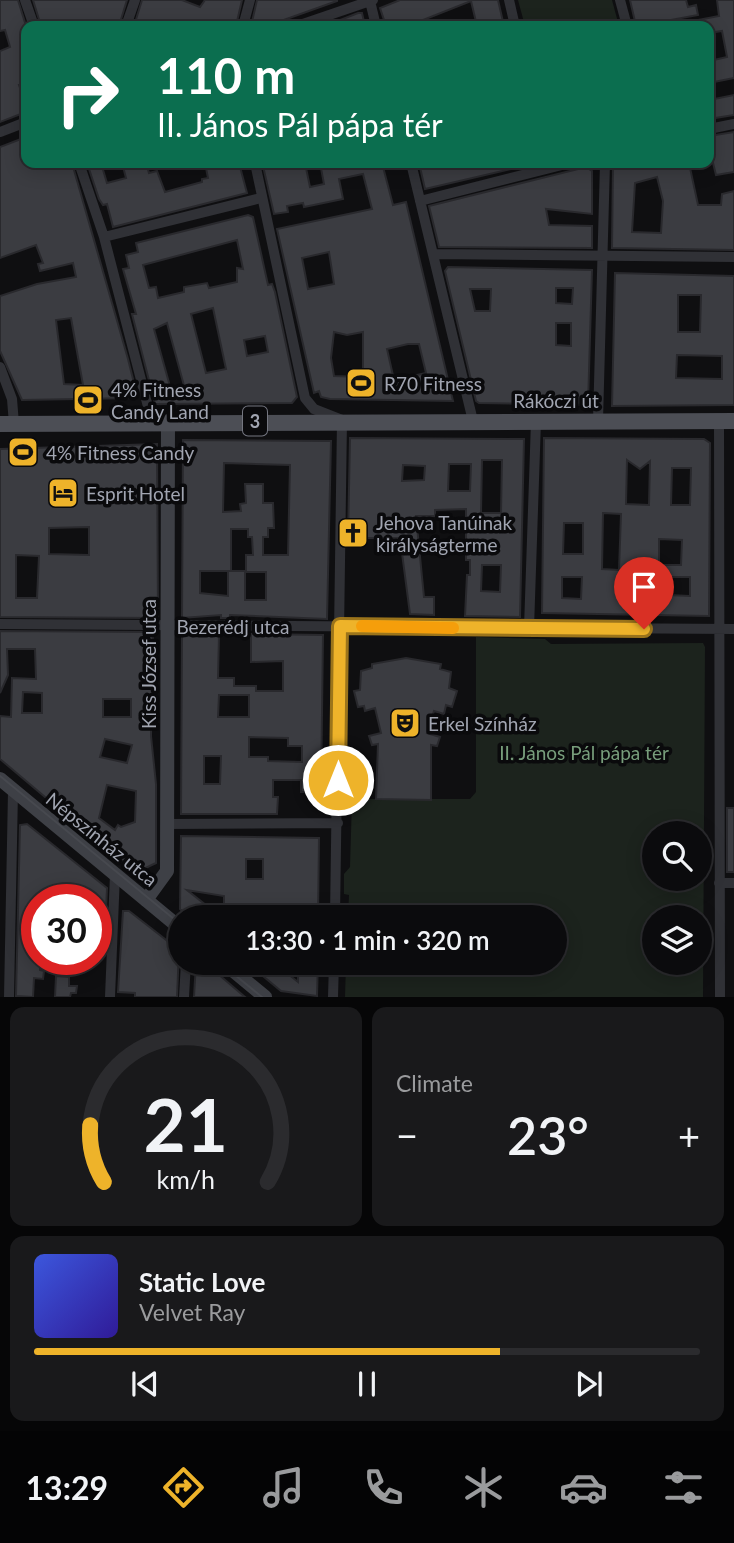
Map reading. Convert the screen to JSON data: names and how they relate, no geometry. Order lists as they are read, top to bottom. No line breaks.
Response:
{"streets":{"main road":["Rákóczi út","3"],"street":["Bezerédj utca","Kiss József utca","Népszínház utca"]},"crossings":[["Rákóczi út","Kiss József utca"],["Bezerédj utca","Kiss József utca"],["Kiss József utca","Népszínház utca"]],"parks":["II. János Pál pápa tér"],"places":{"sports":["R70 Fitness","4% Fitness Candy Land","4% Fitness Candy"],"hotel":["Esprit Hotel"],"church":["Jehova Tanúinak királyságterme"],"theatre":["Erkel Színház"]},"page":{"turn":["110 m","II. János Pál pápa tér"],"limit":"30","trip":"13:30 · 1 min · 320 m","tile":"Climate","heat":["−","23°","+"],"song":["Static Love","Velvet Ray"],"tabs":"13:29","gauge":["21","km/h"]}}
